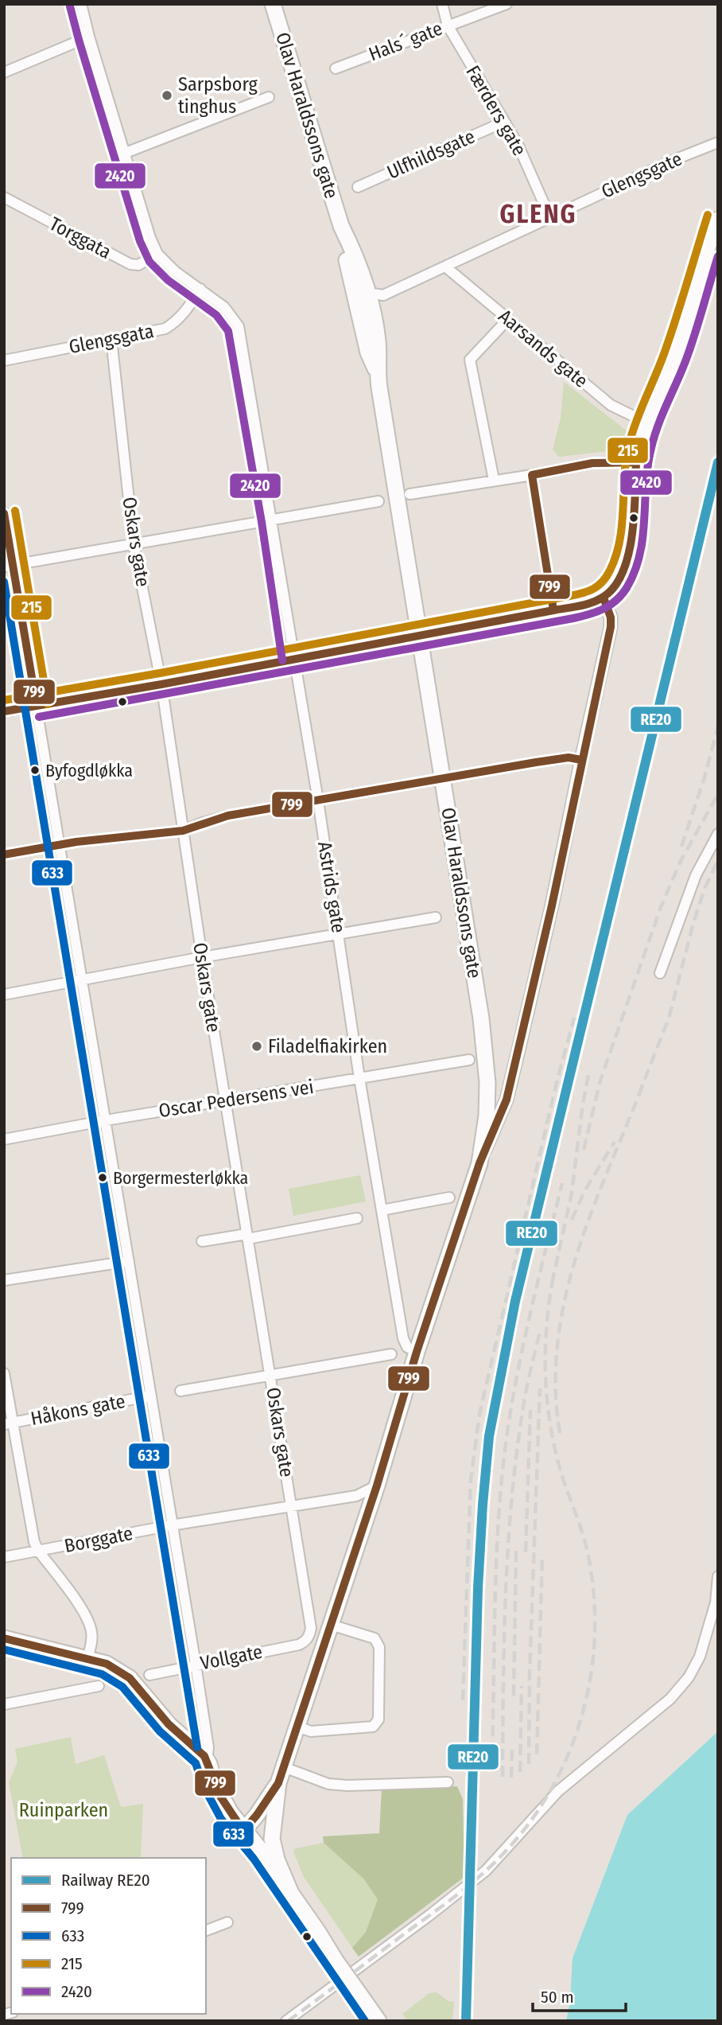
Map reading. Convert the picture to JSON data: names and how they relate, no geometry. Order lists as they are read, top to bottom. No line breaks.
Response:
{"streets":{"main road":["Olav Haraldssons gate"],"street":["Hals´ gate","Færders gate","Ulfhildsgate","Glengsgate","Torggata","Glengsgata","Aarsands gate","Oskars gate","Astrids gate","Oscar Pedersens vei","Håkons gate","Borggate","Vollgate"]},"crossings":[["Hals´ gate","Færders gate"],["Færders gate","Ulfhildsgate"],["Færders gate","Glengsgate"],["Olav Haraldssons gate","Astrids gate"],["Olav Haraldssons gate","Borggate"],["Glengsgate","Aarsands gate"],["Torggata","Astrids gate"],["Glengsgata","Oskars gate"],["Glengsgata","Astrids gate"],["Oskars gate","Oscar Pedersens vei"],["Oskars gate","Borggate"],["Oskars gate","Vollgate"],["Astrids gate","Oscar Pedersens vei"]],"districts":["GLENG"],"parks":["Ruinparken"],"places":["Sarpsborg tinghus","Byfogdløkka","Filadelfiakirken","Borgermesterløkka"],"lines":["transit line 2420","transit line 215","rail line RE20","transit line 799","transit line 633"],"legend":["Railway RE20","799","633","215","2420"],"scale_bar":"50 m"}
